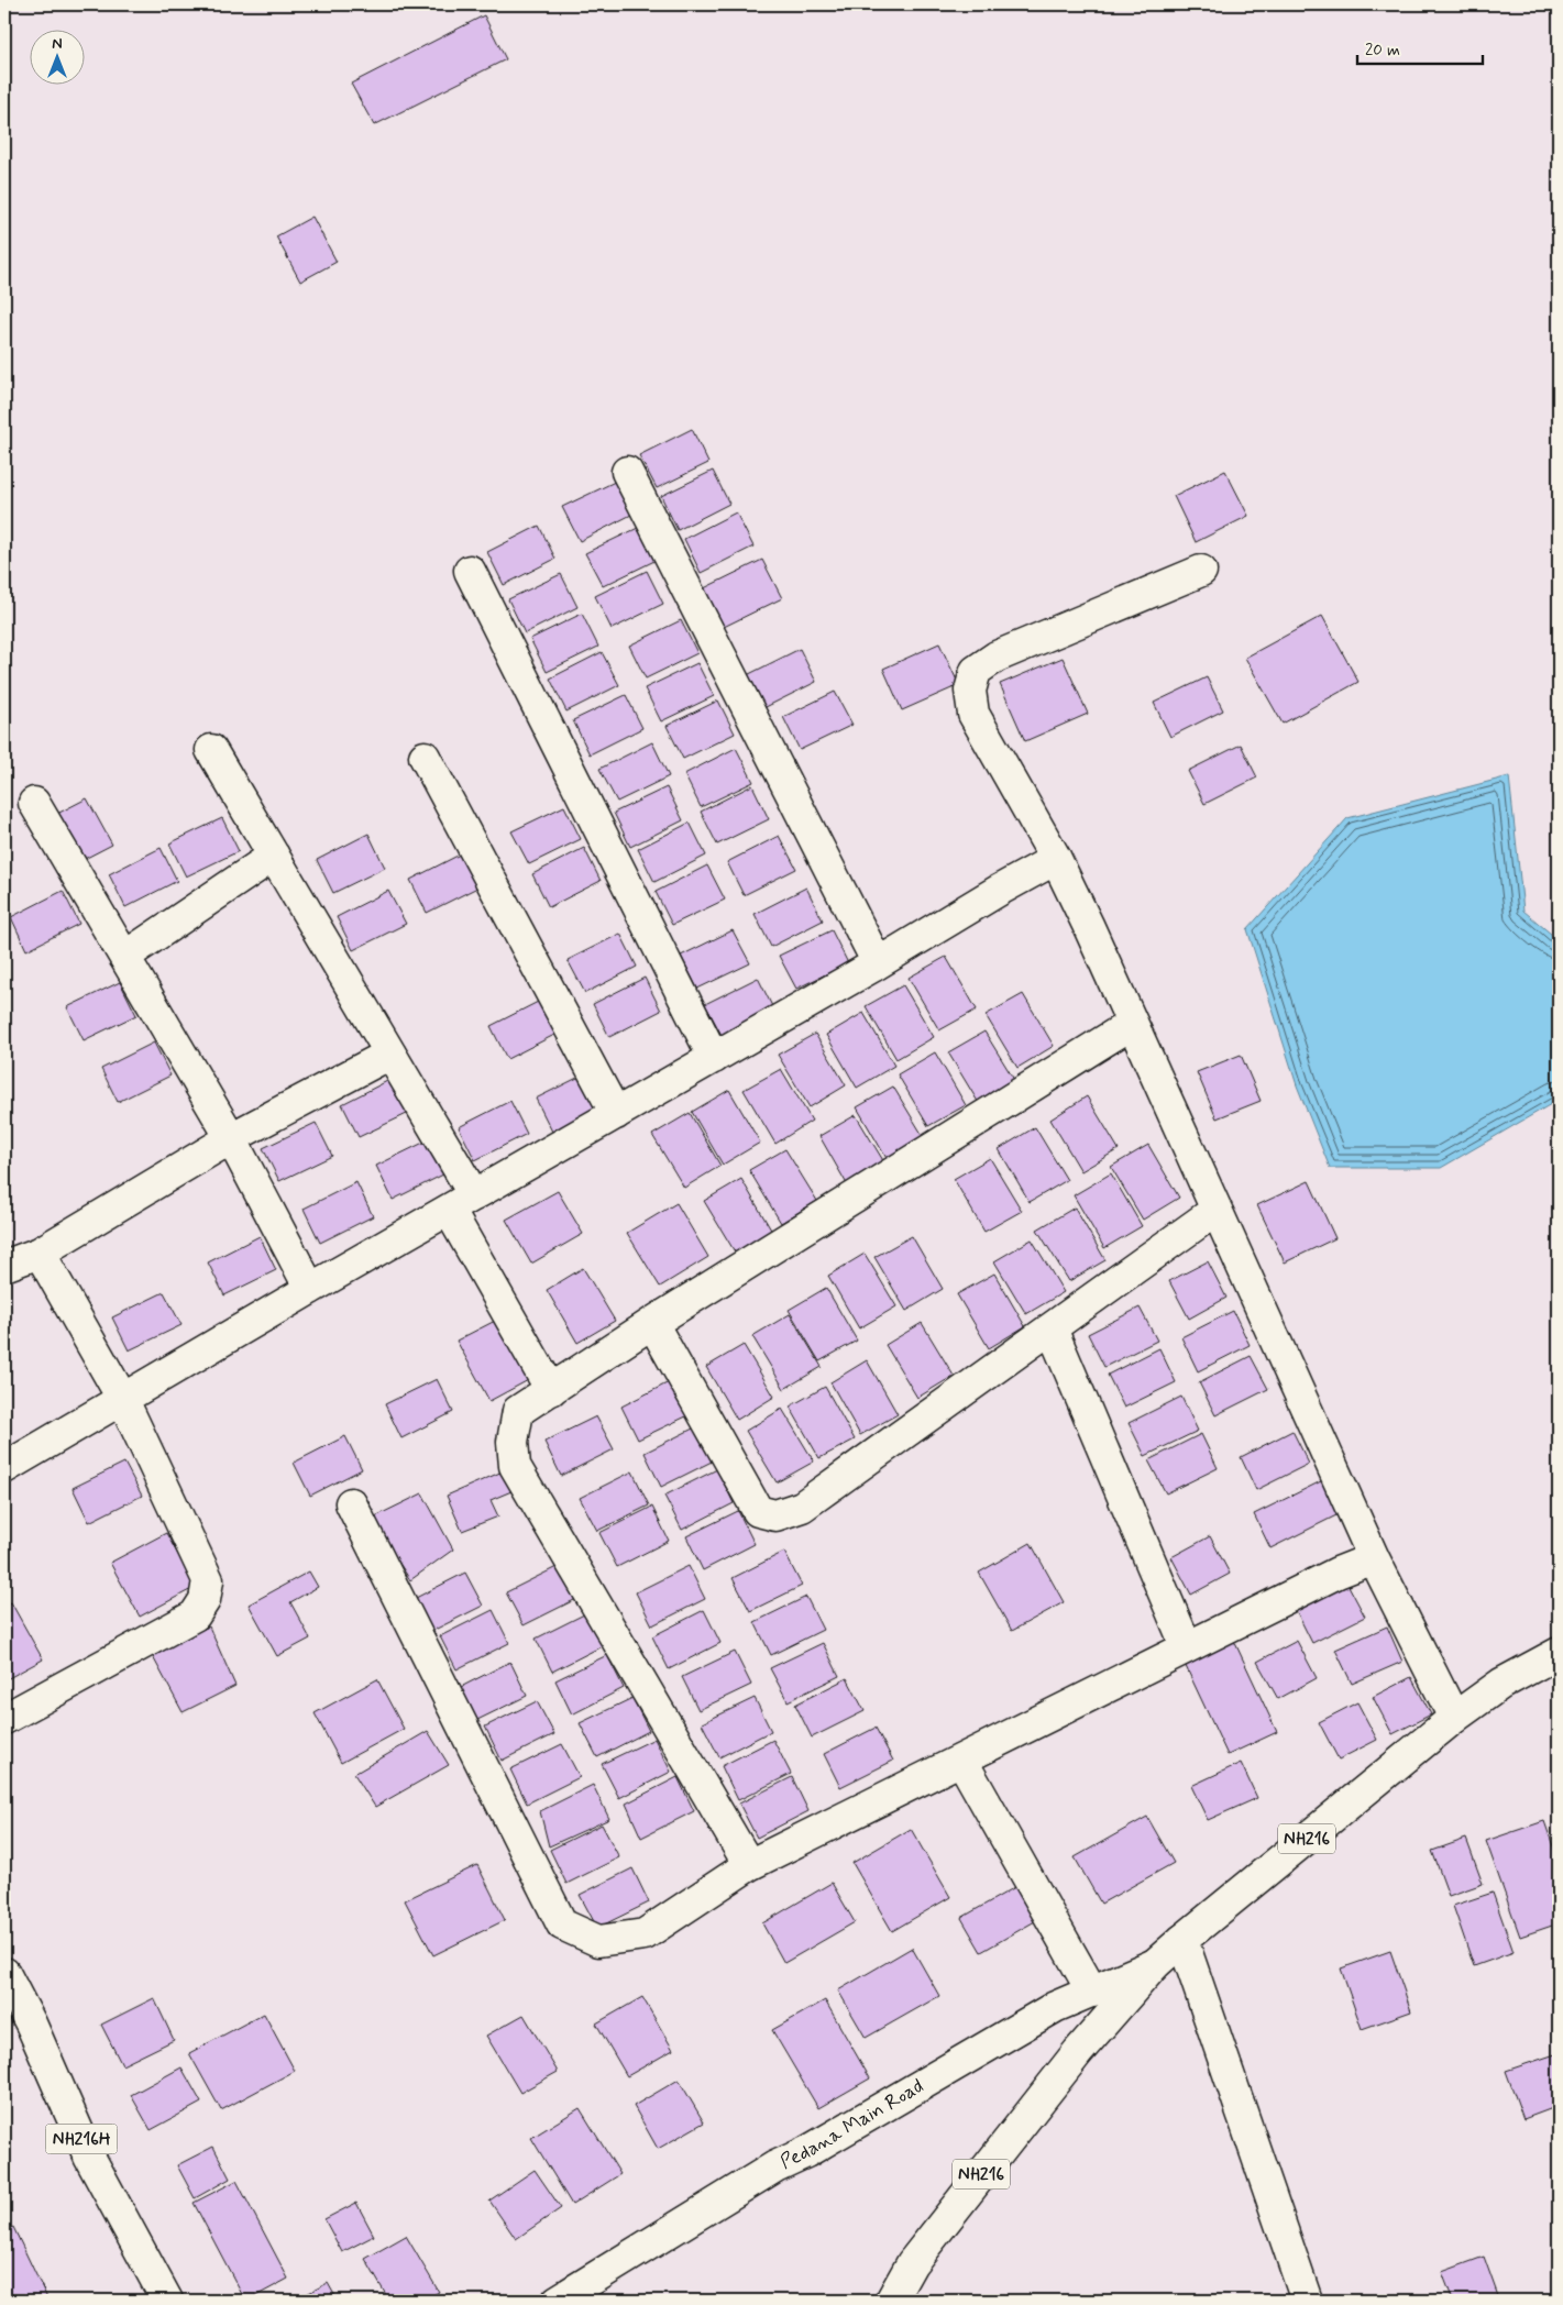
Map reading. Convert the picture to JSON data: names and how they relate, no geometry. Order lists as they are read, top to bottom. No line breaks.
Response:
{"streets":{"main road":["NH216","Pedana Main Road","NH216H"]},"crossings":[["NH216","Pedana Main Road"]],"scale_bar":"20 m","north":"top"}
